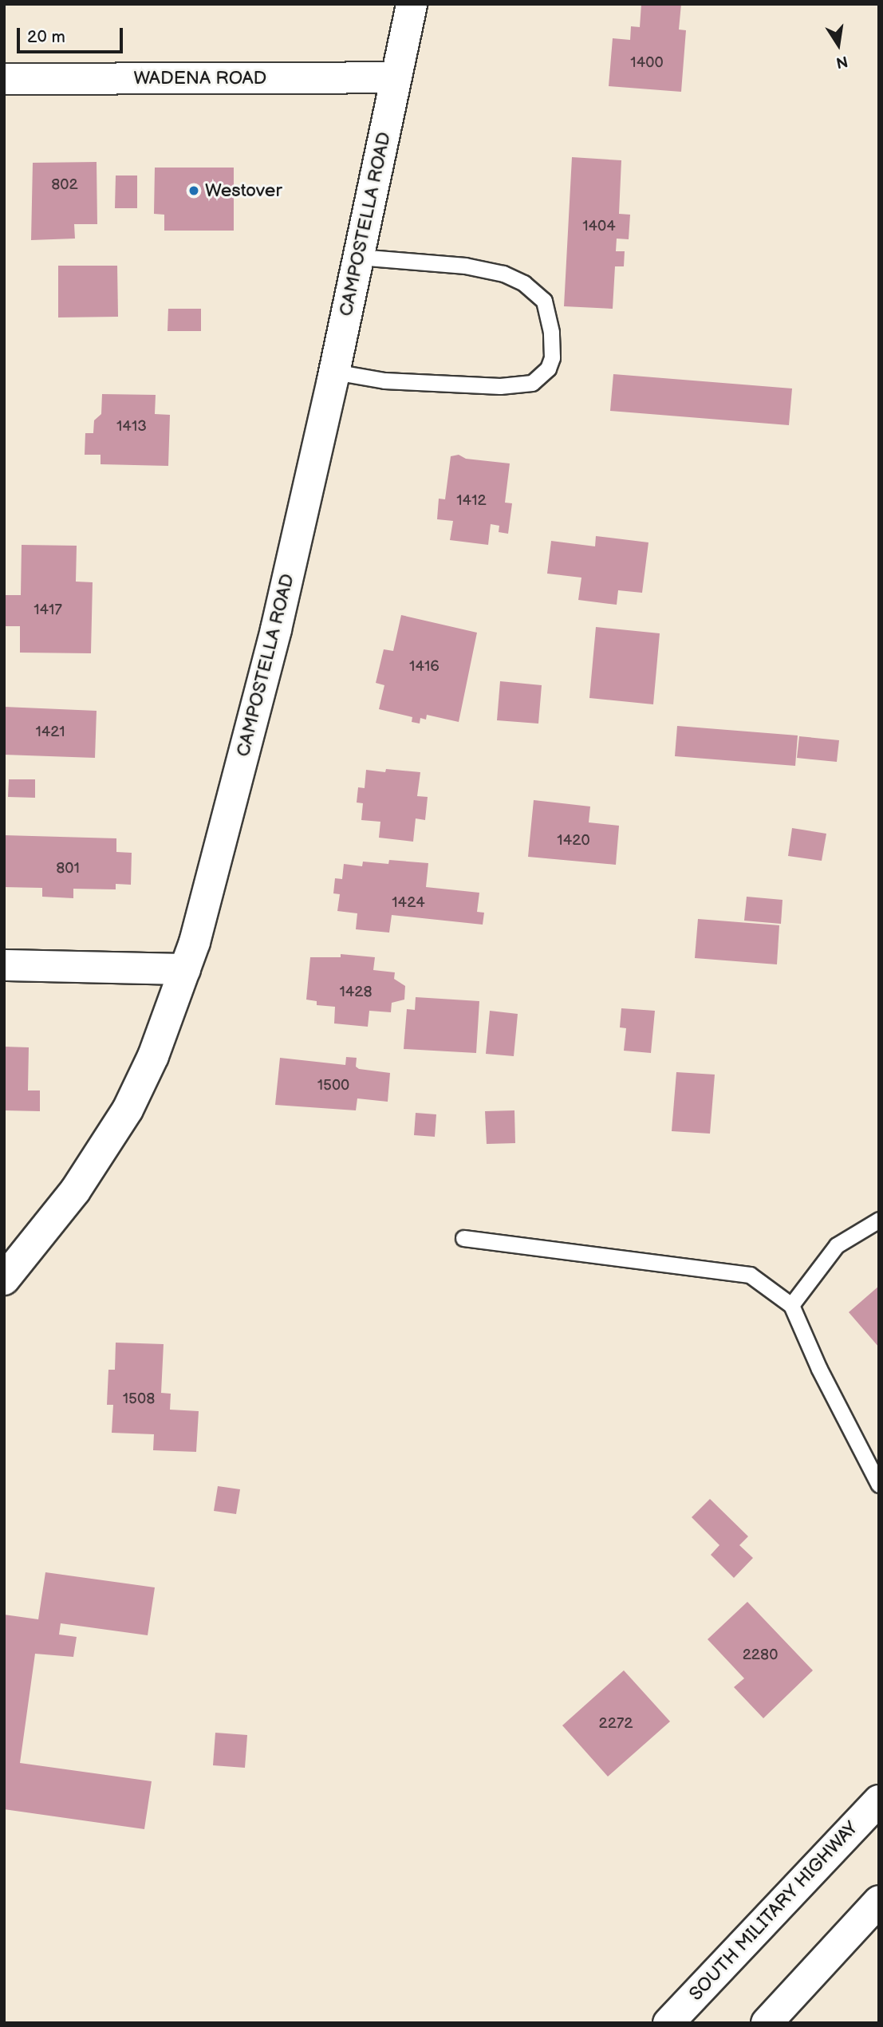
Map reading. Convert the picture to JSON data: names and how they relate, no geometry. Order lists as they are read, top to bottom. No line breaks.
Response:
{"streets":{"main road":["WADENA ROAD","CAMPOSTELLA ROAD","SOUTH MILITARY HIGHWAY"]},"crossings":[["WADENA ROAD","CAMPOSTELLA ROAD"]],"places":["Westover"],"house_numbers":["1400","802","1404","1413","1412","1417","1416","1421","1420","801","1424","1428","1500","1508","2280","2272"],"scale_bar":"20 m","north":"bottom"}
